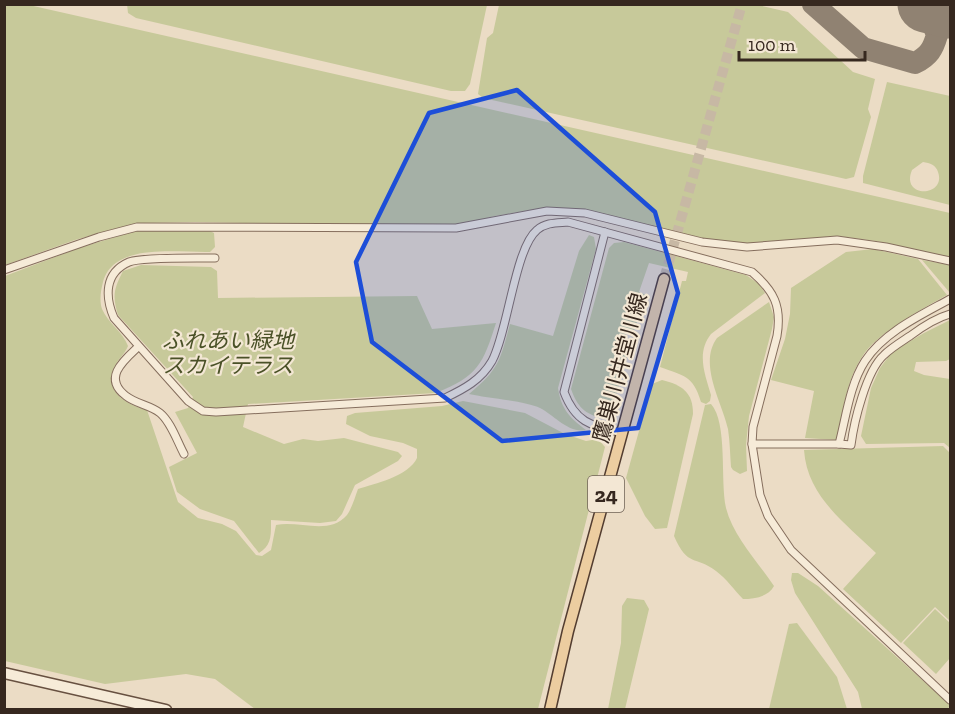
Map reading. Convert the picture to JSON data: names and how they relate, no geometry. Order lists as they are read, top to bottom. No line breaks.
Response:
{"streets":{"main road":["鷹巣川井堂川線","24"]},"parks":["ふれあい緑地 スカイテラス"],"scale_bar":"100 m"}
